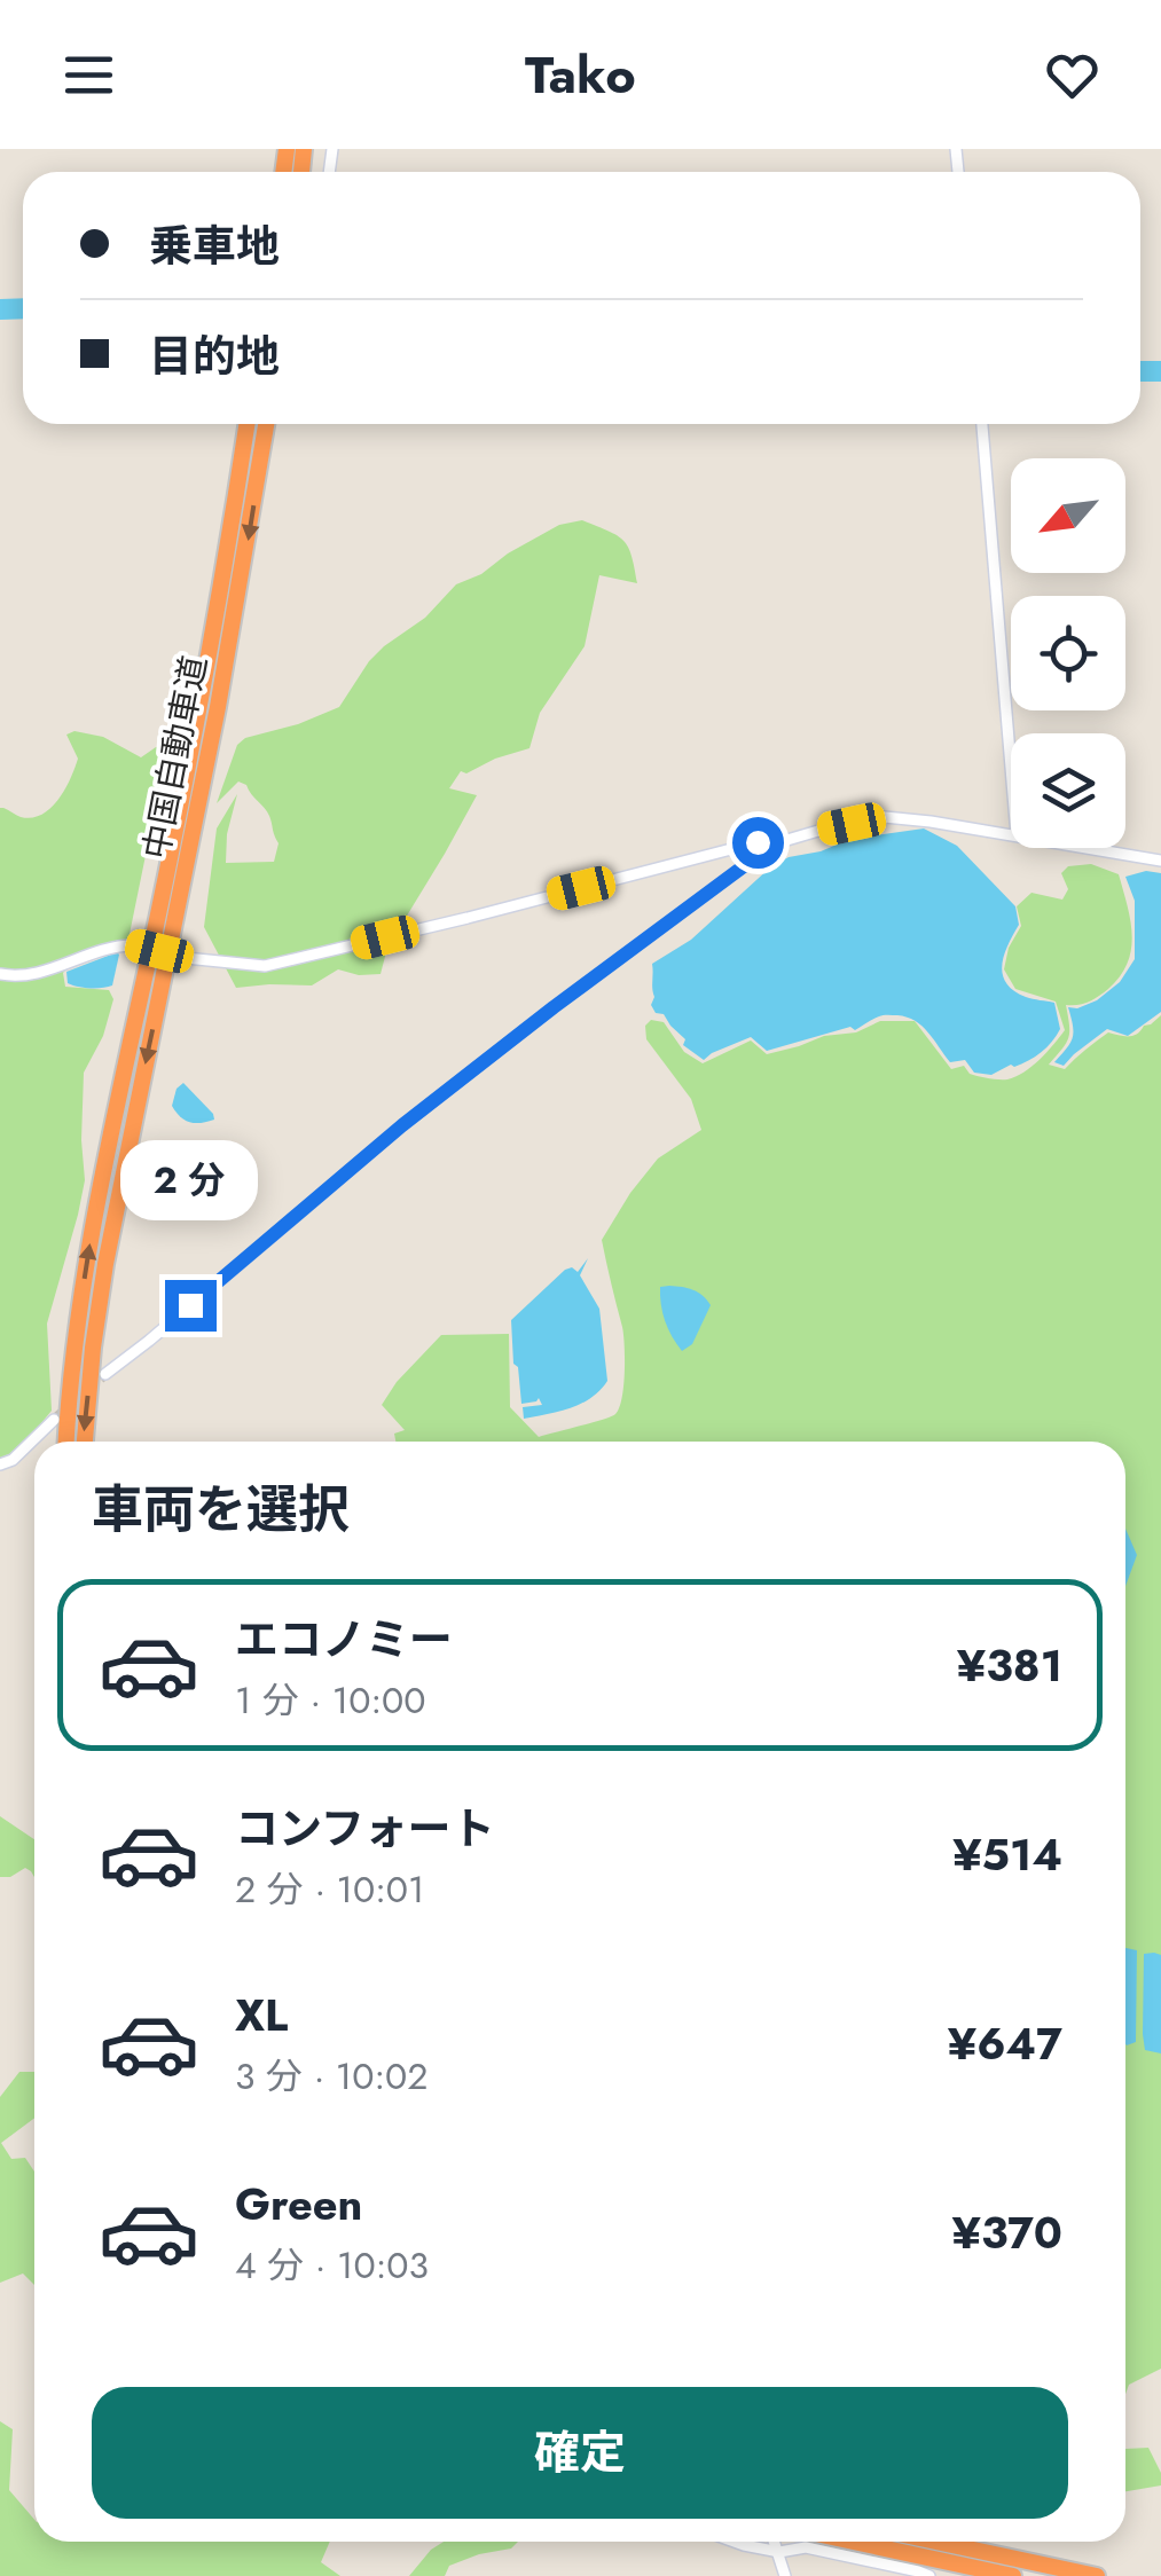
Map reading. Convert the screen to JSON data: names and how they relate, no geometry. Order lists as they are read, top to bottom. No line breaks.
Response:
{"streets":{"highway":["中国自動車道"]},"north":"bottom left","page":{"header":"Tako","banner":["乗車地","目的地"],"bubble":"2 分","heading":"車両を選択","list":[{"name":"エコノミー","note":"1 分 · 10:00","value":"¥381"},{"name":"コンフォート","note":"2 分 · 10:01","value":"¥514"},{"name":"XL","note":"3 分 · 10:02","value":"¥647"},{"name":"Green","note":"4 分 · 10:03","value":"¥370"}],"buttons":"確定"}}
